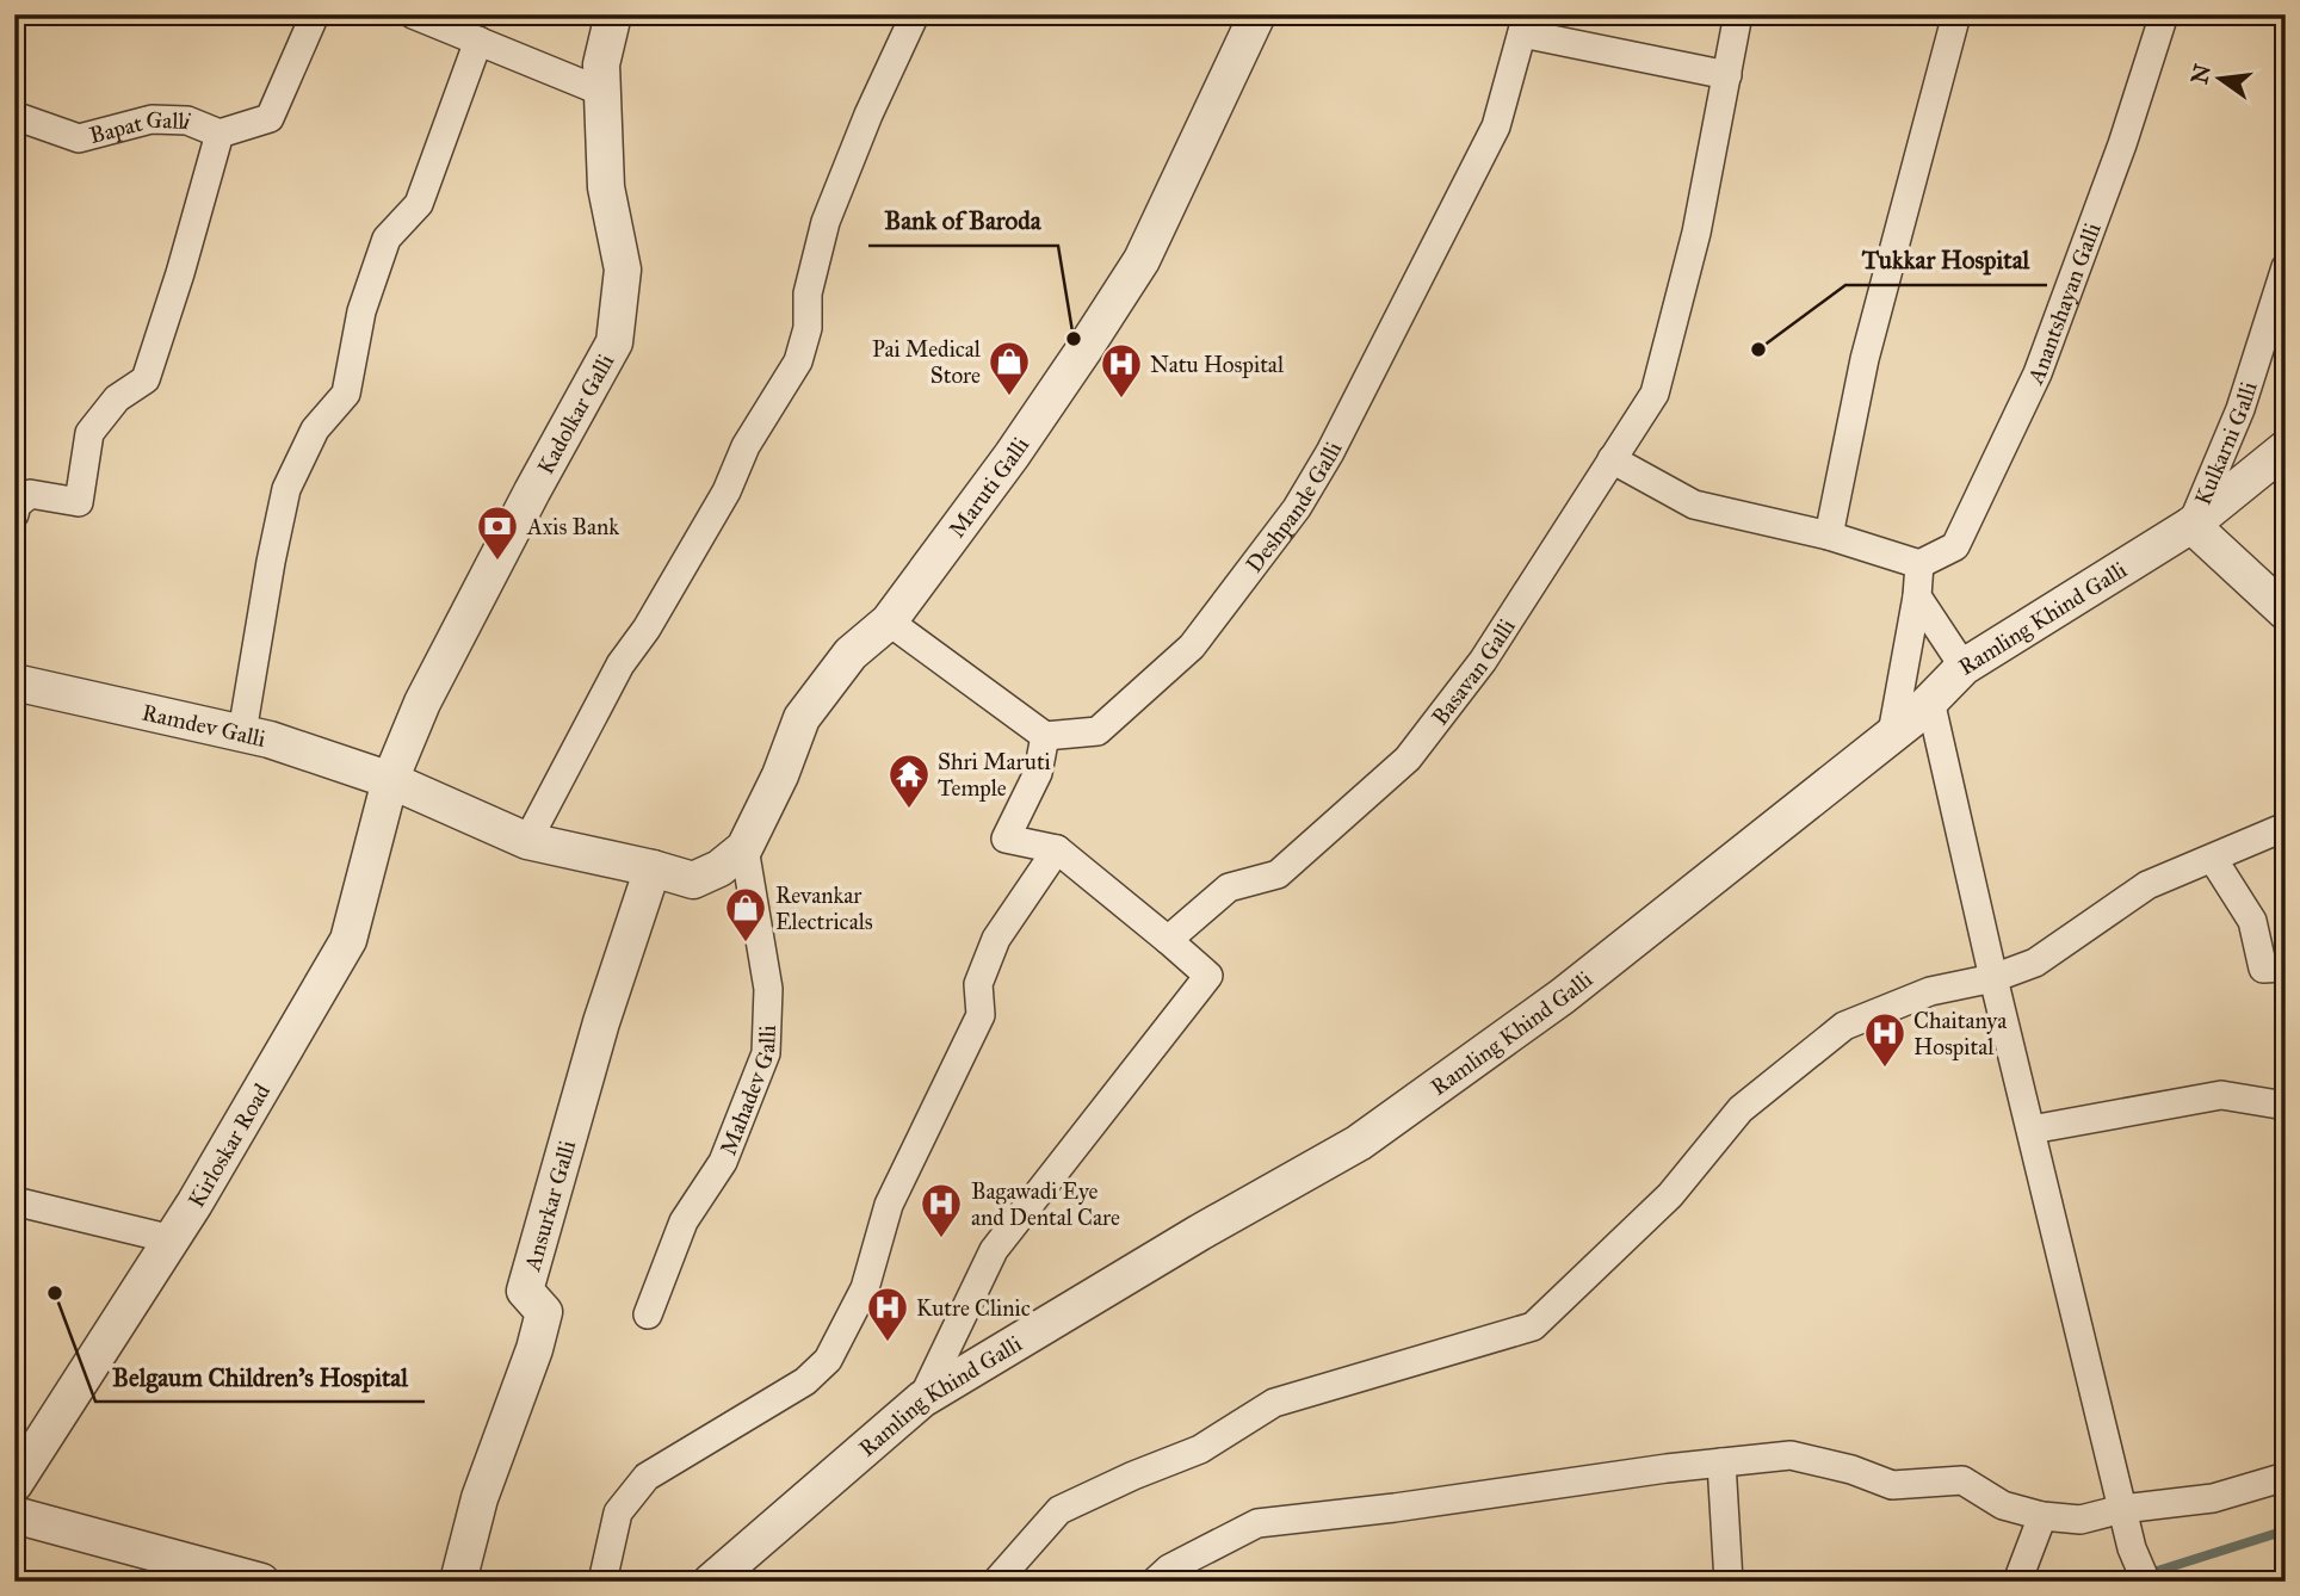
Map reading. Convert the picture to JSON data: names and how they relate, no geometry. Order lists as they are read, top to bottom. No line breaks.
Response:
{"streets":{"street":["Bapat Galli","Anantshayan Galli","Kadolkar Galli","Kulkarni Galli","Maruti Galli","Deshpande Galli","Ramling Khind Galli","Basavan Galli","Ramdev Galli","Mahadev Galli","Kirloskar Road","Ansurkar Galli"]},"crossings":[["Kadolkar Galli","Ramdev Galli"],["Kadolkar Galli","Kirloskar Road"],["Kulkarni Galli","Ramling Khind Galli"],["Maruti Galli","Mahadev Galli"],["Ramdev Galli","Kirloskar Road"],["Ramdev Galli","Ansurkar Galli"]],"places":{"other":["Bank of Baroda","Tukkar Hospital","Belgaum Children's Hospital"],"shop":["Pai Medical Store","Revankar Electricals"],"hospital":["Natu Hospital","Chaitanya Hospital","Bagawadi Eye and Dental Care","Kutre Clinic"],"bank":["Axis Bank"],"temple":["Shri Maruti Temple"]},"north":"left"}
